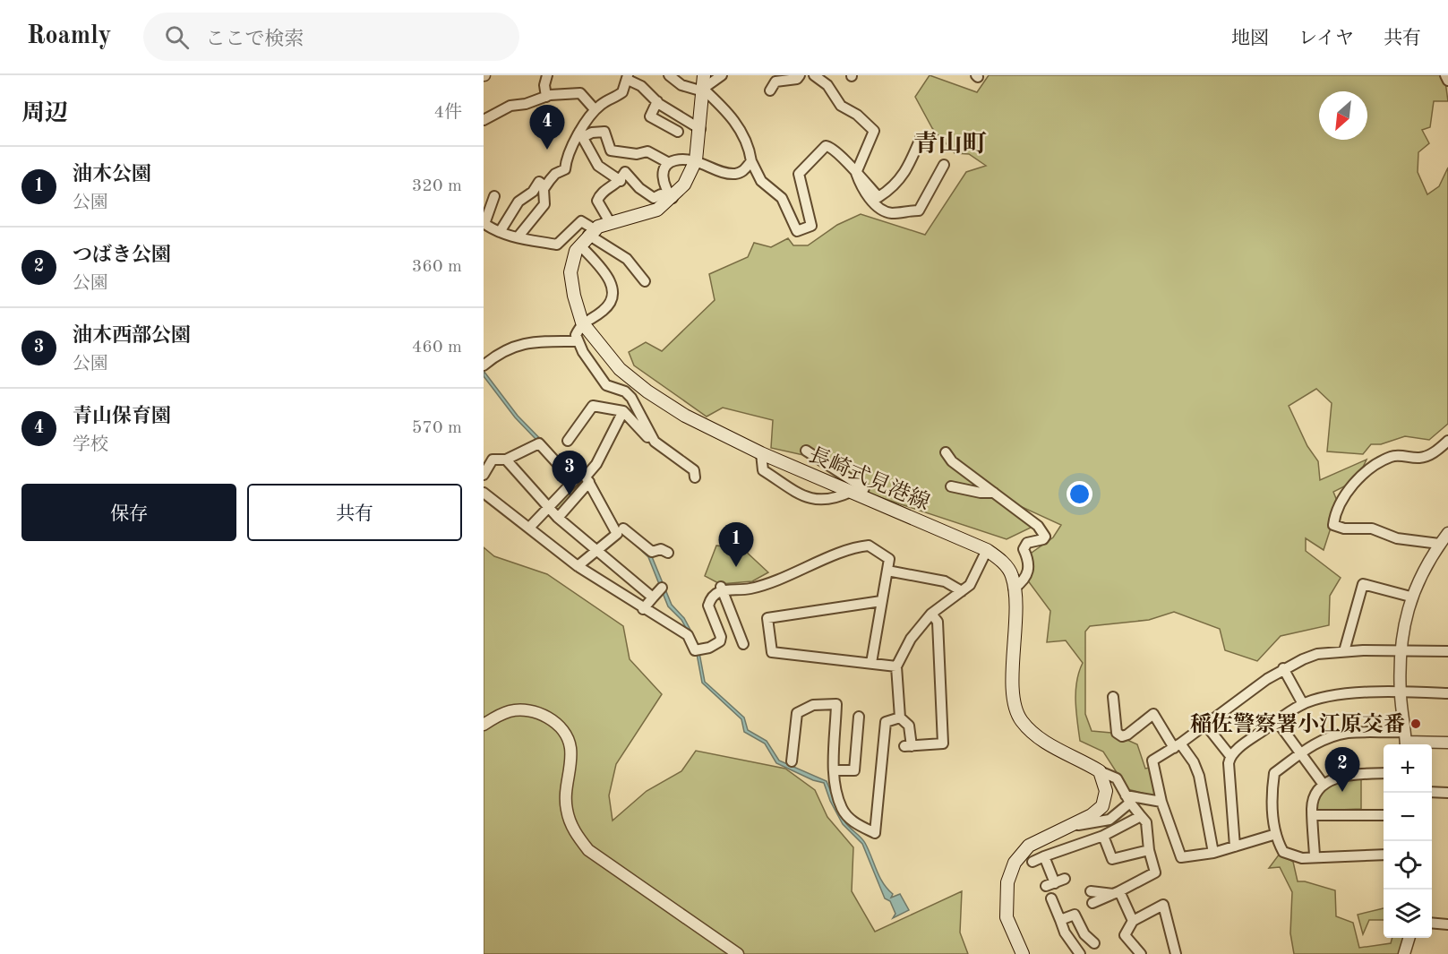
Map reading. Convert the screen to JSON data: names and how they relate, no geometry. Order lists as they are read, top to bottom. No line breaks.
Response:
{"streets":{"main road":["長崎式見港線"]},"districts":["青山町"],"places":["稲佐警察署小江原交番"],"north":"bottom left","page":{"header":"Roamly","search":"ここで検索","nav":["地図","レイヤ","共有"],"heading":["周辺","4件"],"pins":["4","3","1","2"],"list":[{"mark":"1","name":"油木公園","note":"公園","value":"320 m"},{"mark":"2","name":"つばき公園","note":"公園","value":"360 m"},{"mark":"3","name":"油木西部公園","note":"公園","value":"460 m"},{"mark":"4","name":"青山保育園","note":"学校","value":"570 m"}],"buttons":["保存","共有"],"map_buttons":["+","−"]}}
